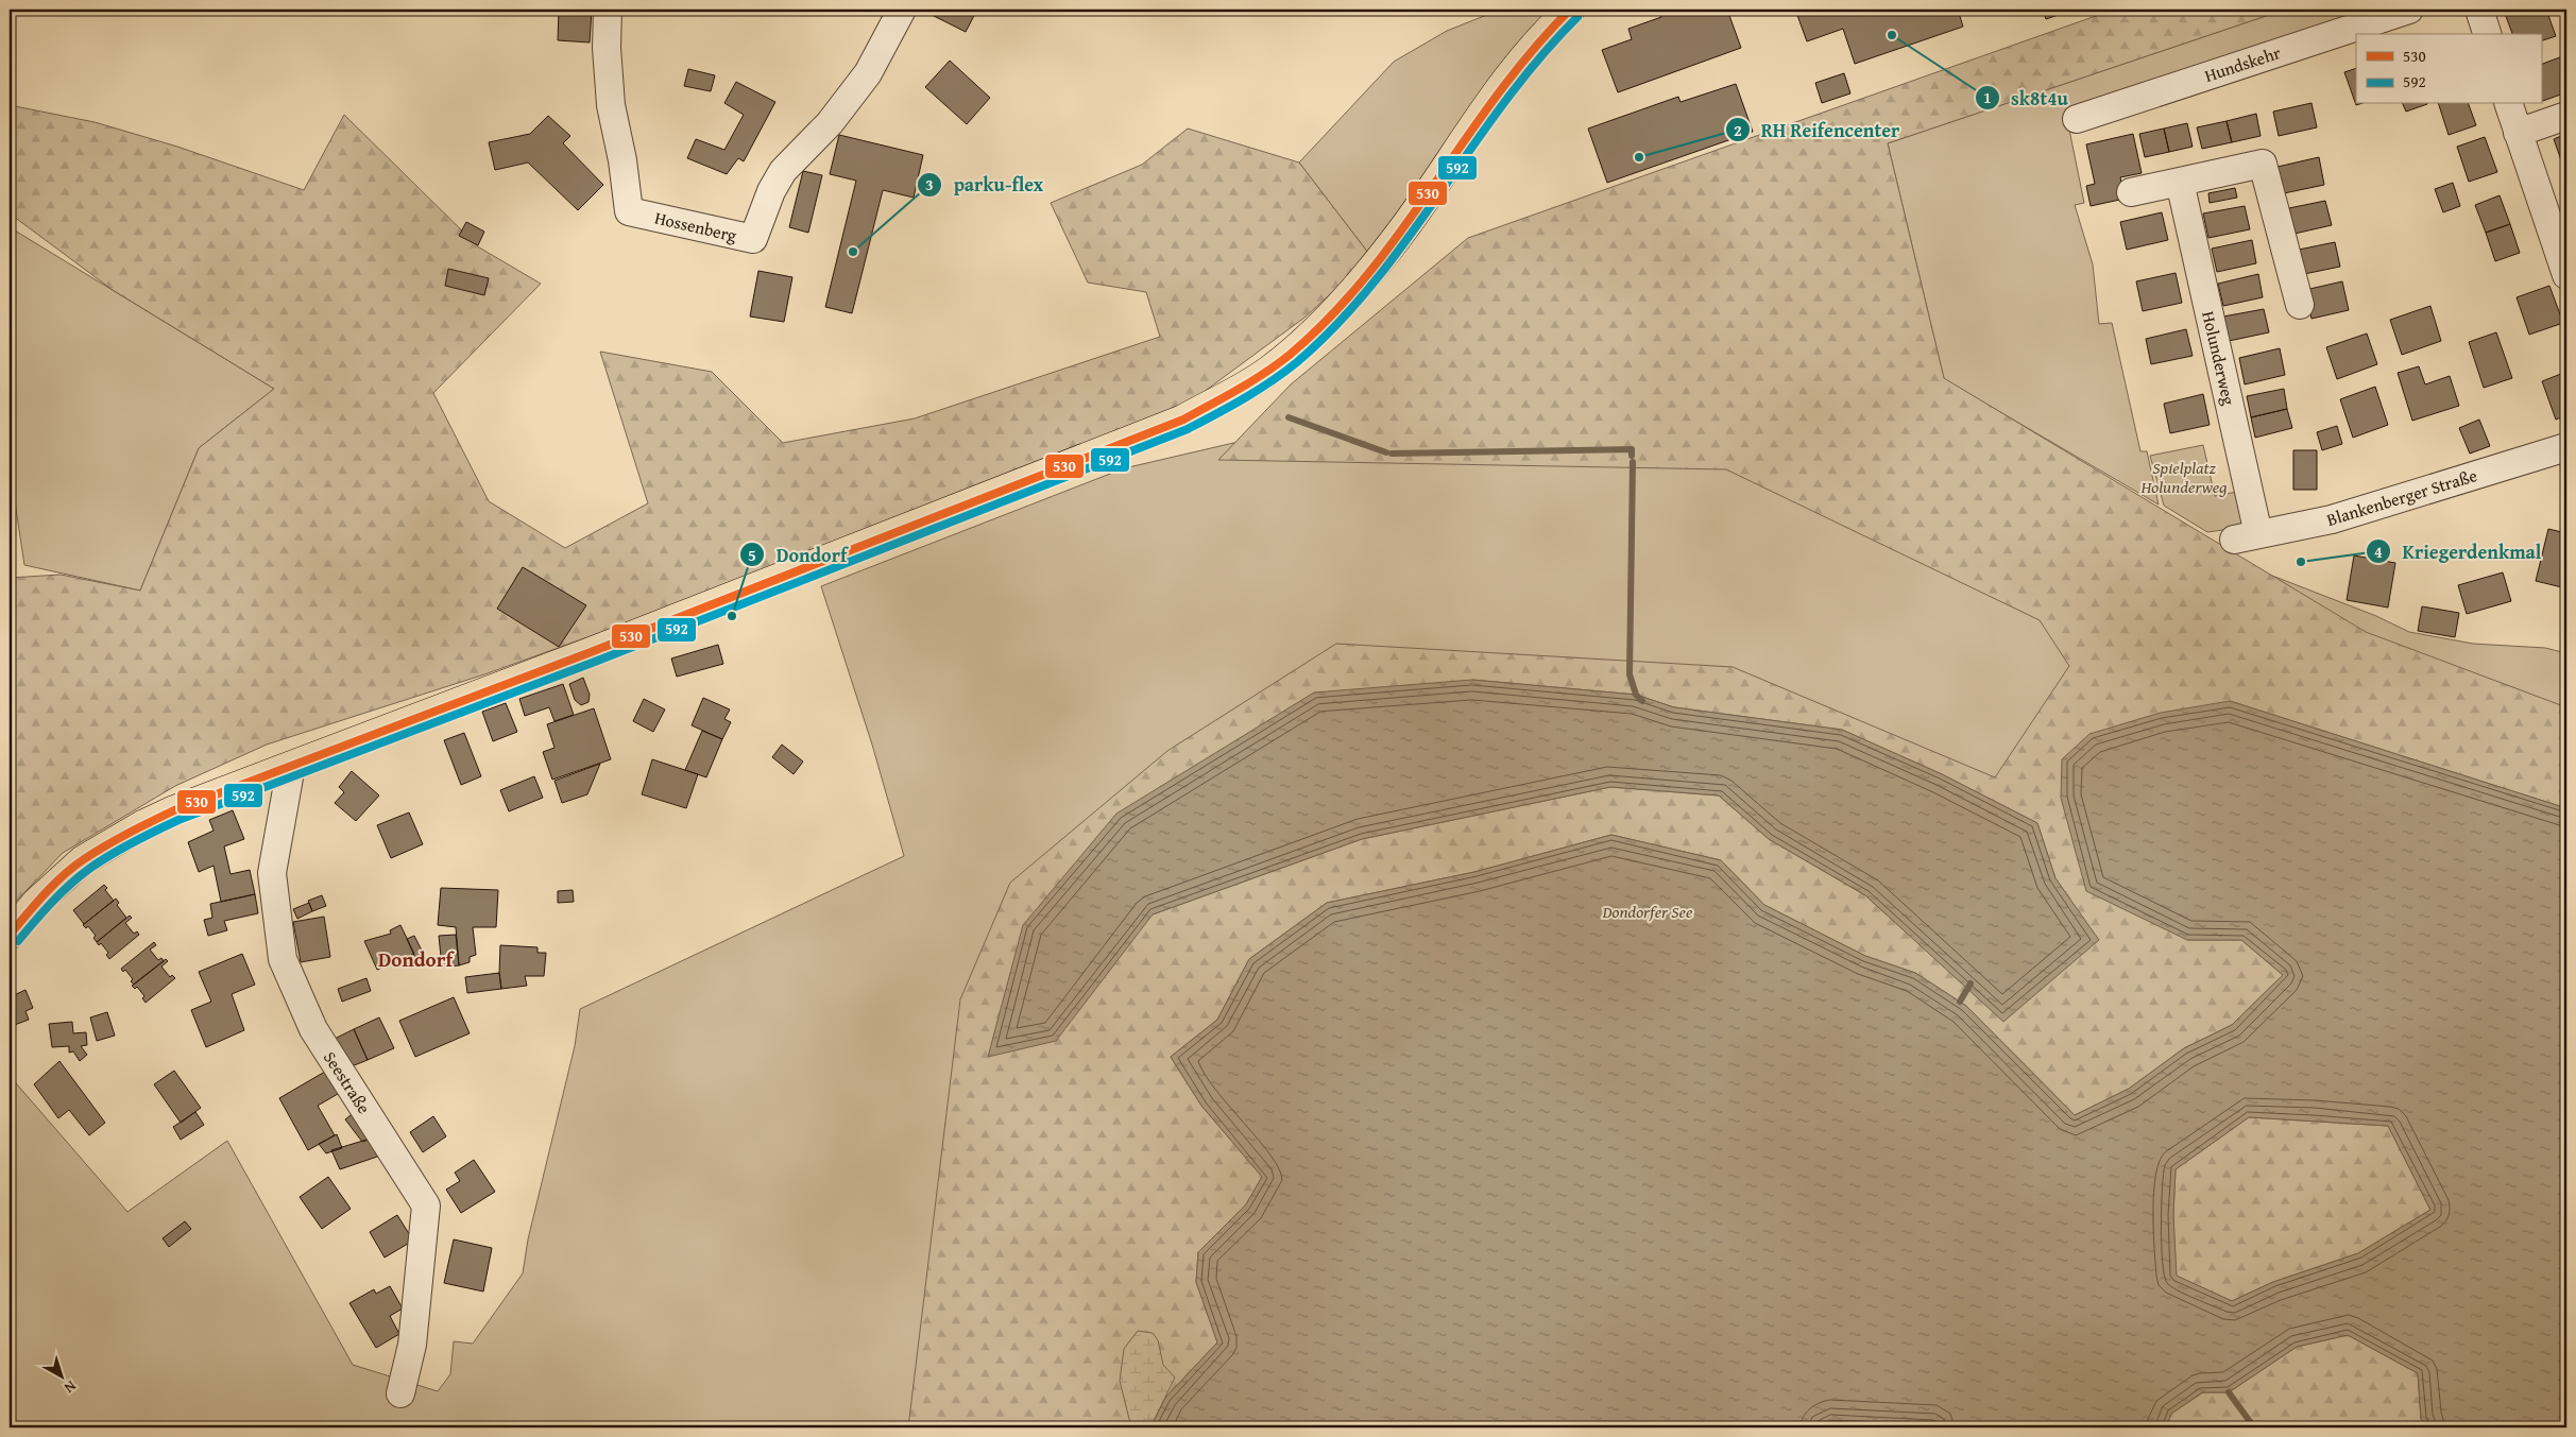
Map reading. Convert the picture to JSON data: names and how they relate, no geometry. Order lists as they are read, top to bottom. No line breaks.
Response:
{"streets":{"street":["Hundskehr","Hossenberg","Holunderweg","Blankenberger Straße","Seestraße"]},"crossings":[["Holunderweg","Blankenberger Straße"]],"districts":["Dondorf"],"parks":["Spielplatz Holunderweg","Dondorfer See"],"places":["sk8t4u","RH Reifencenter","parku-flex","Kriegerdenkmal","Dondorf"],"lines":["transit line 530","transit line 592"],"legend":["530","592"],"north":"bottom right"}
